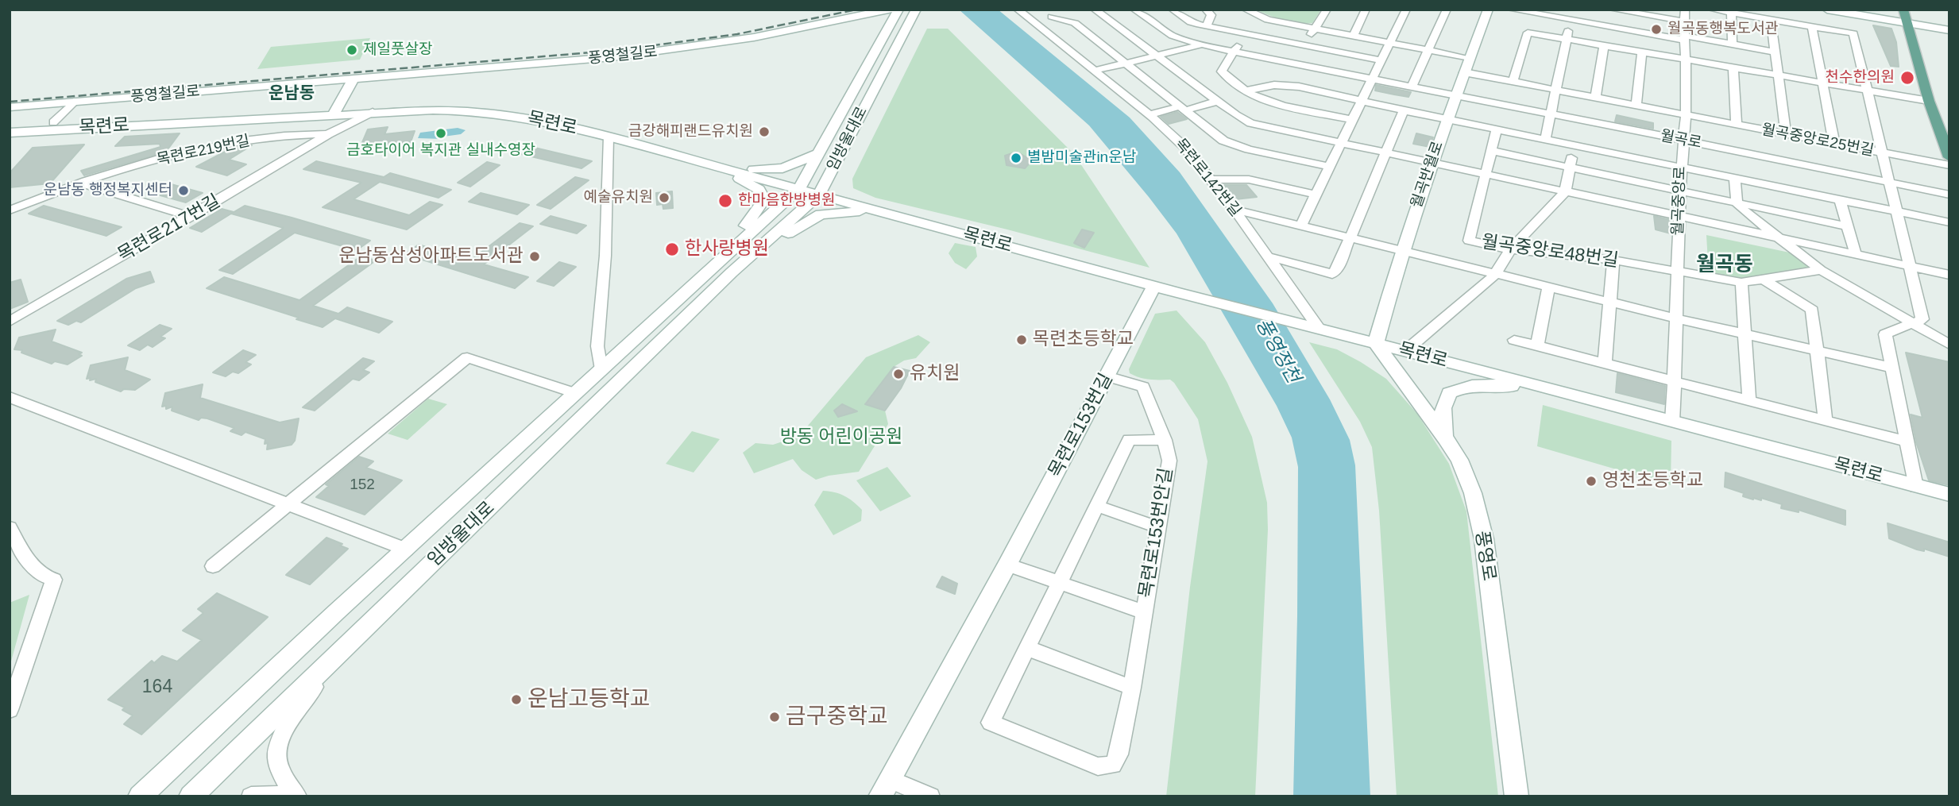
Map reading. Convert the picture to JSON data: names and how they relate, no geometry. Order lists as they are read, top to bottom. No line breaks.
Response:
{"streets":{"main road":["풍영철길로","목련로","임방울대로","월곡반월로","목련로153번길","풍영로"],"street":["월곡로","월곡중앙로25번길","목련로219번길","목련로142번길","월곡중앙로","목련로217번길","월곡중앙로48번길","목련로153번안길"]},"crossings":[["목련로","임방울대로"],["목련로","월곡반월로"],["목련로","목련로142번길"],["목련로","월곡중앙로"],["목련로","목련로217번길"],["목련로","목련로153번길"],["목련로","풍영로"],["월곡로","월곡반월로"],["월곡로","월곡중앙로"],["월곡중앙로25번길","월곡반월로"],["월곡중앙로25번길","월곡중앙로"],["목련로219번길","목련로217번길"],["월곡반월로","풍영로"],["월곡중앙로","월곡중앙로48번길"],["목련로153번길","목련로153번안길"]],"districts":["운남동","월곡동"],"water":["풍영정천"],"parks":["방동 어린이공원"],"places":["월곡동행복도서관","제일풋살장","천수한의원","금강해피랜드유치원","금호타이어 복지관 실내수영장","별밤미술관in운남","운남동 행정복지센터","예술유치원","한마음한방병원","한사랑병원","운남동삼성아파트도서관","목련초등학교","유치원","영천초등학교","운남고등학교","금구중학교"],"house_numbers":["152","164"]}
